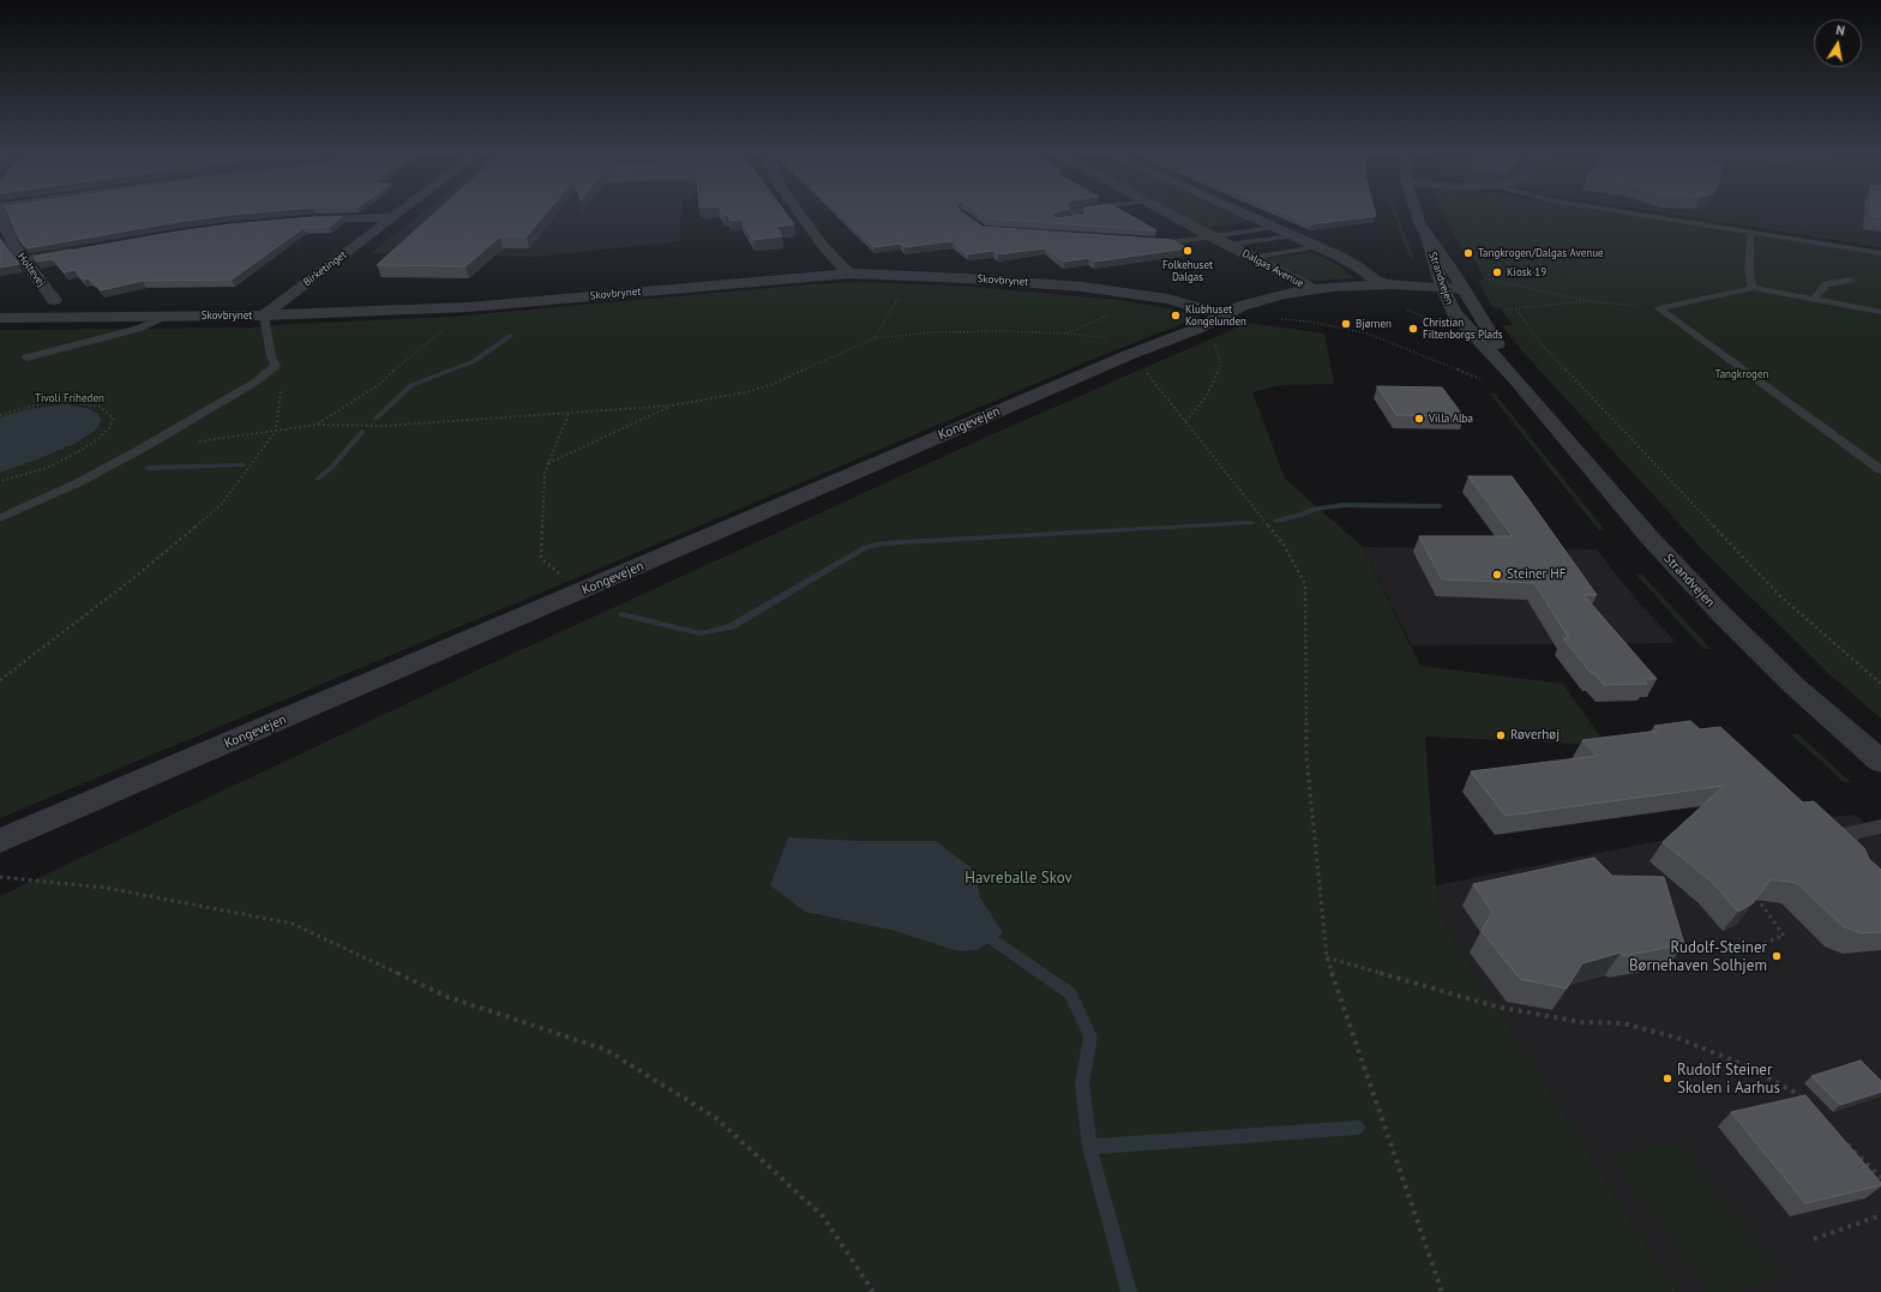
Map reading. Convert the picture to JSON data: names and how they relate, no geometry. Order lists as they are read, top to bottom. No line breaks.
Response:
{"streets":{"street":["Birketinget","Dalgas Avenue","Holtevej","Strandvejen","Skovbrynet","Kongevejen"]},"crossings":[["Birketinget","Skovbrynet"],["Skovbrynet","Kongevejen"]],"parks":["Tangkrogen","Tivoli Friheden","Havreballe Skov"],"places":["Folkehuset Dalgas","Tangkrogen/Dalgas Avenue","Kiosk 19","Klubhuset Kongelunden","Bjørnen","Christian Filtenborgs Plads","Villa Alba","Steiner HF","Røverhøj","Rudolf-Steiner Børnehaven Solhjem","Rudolf Steiner Skolen i Aarhus"],"north":"top"}
